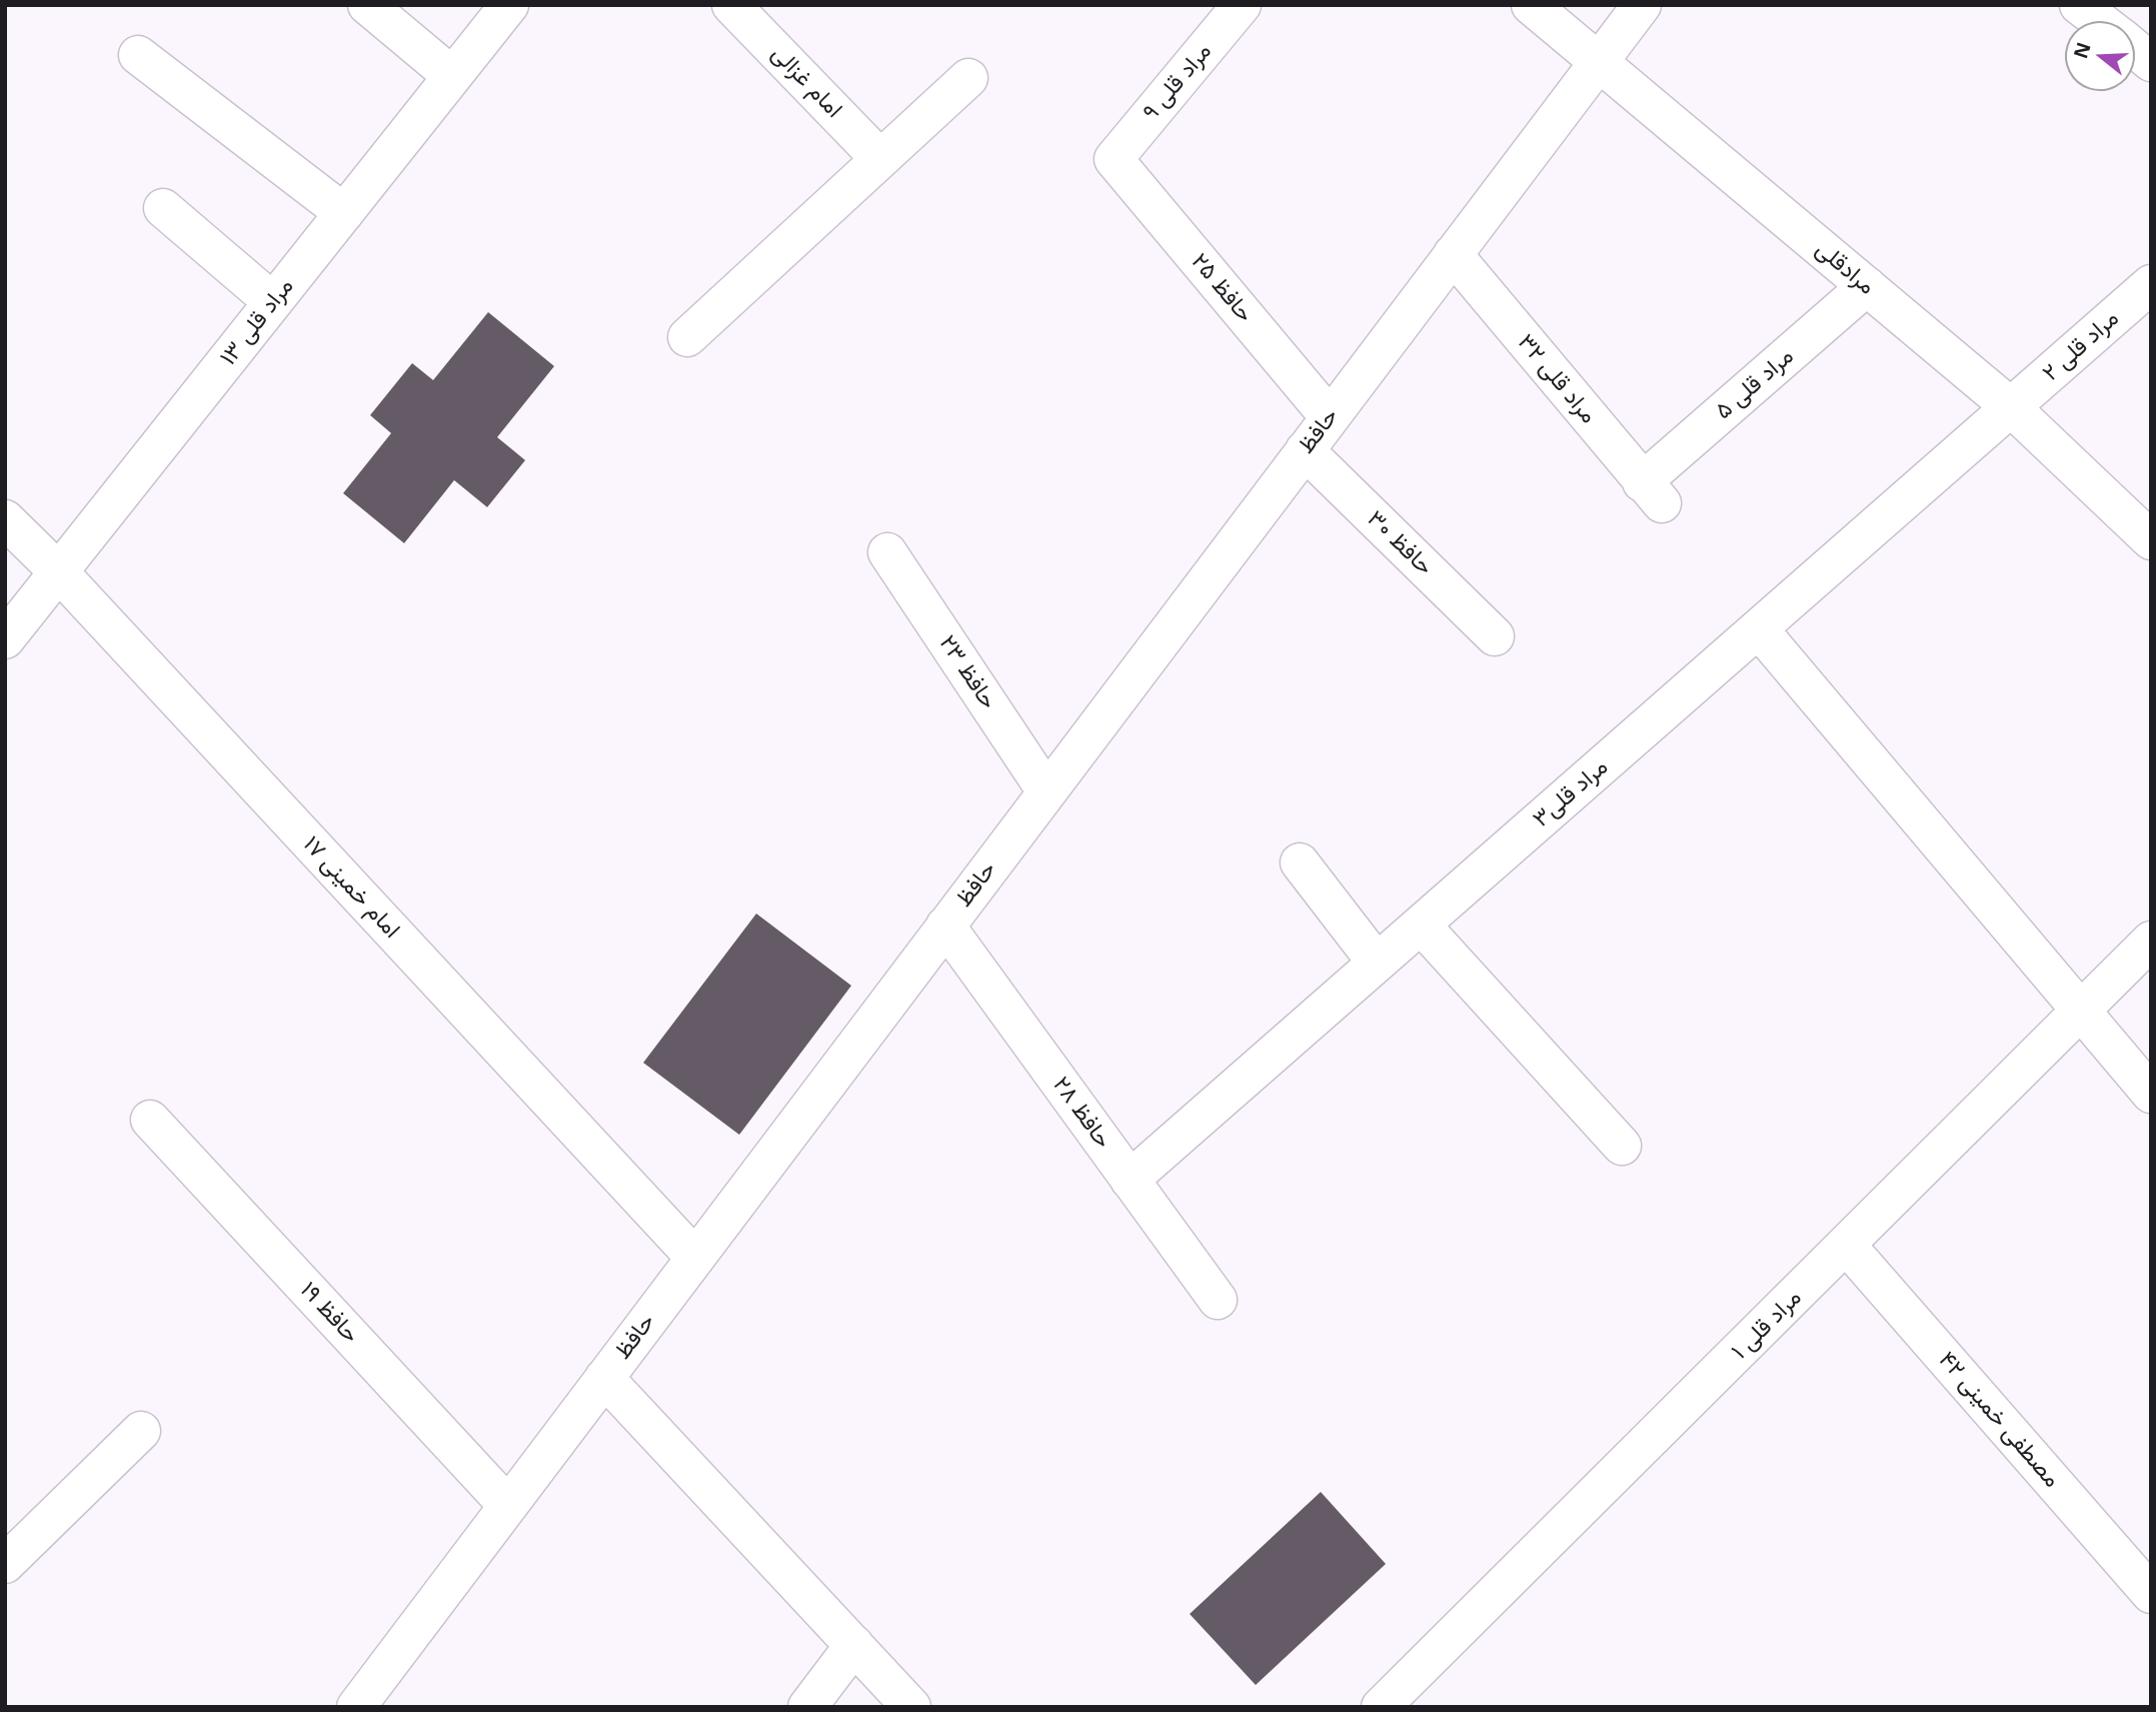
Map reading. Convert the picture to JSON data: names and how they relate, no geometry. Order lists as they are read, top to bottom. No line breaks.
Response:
{"streets":{"street":["امام غزالی","مراد قلی ۹","مرادقلی","حافظ ۲۵","مراد قلی ۱۳","مراد قلی ۲","مراد قلی ۳۲","مراد قلی ۵","حافظ","حافظ ۳۰","حافظ ۲۳","مراد قلی۳","امام خمینی ۱۷","حافظ ۲۸","حافظ ۱۹","مراد قلی ۱","مصطفی خمینی ۴۲"]},"crossings":[["مراد قلی ۹","حافظ ۲۵"],["مرادقلی","مراد قلی ۲"],["مرادقلی","مراد قلی ۵"],["مرادقلی","حافظ"],["مرادقلی","مراد قلی۳"],["حافظ ۲۵","حافظ"],["مراد قلی ۱۳","امام خمینی ۱۷"],["مراد قلی ۲","مراد قلی۳"],["مراد قلی ۳۲","مراد قلی ۵"],["مراد قلی ۳۲","حافظ"],["حافظ","حافظ ۳۰"],["حافظ","حافظ ۲۳"],["حافظ","امام خمینی ۱۷"],["حافظ","حافظ ۲۸"],["حافظ","حافظ ۱۹"],["مراد قلی۳","حافظ ۲۸"],["مراد قلی ۱","مصطفی خمینی ۴۲"]],"north":"left"}
